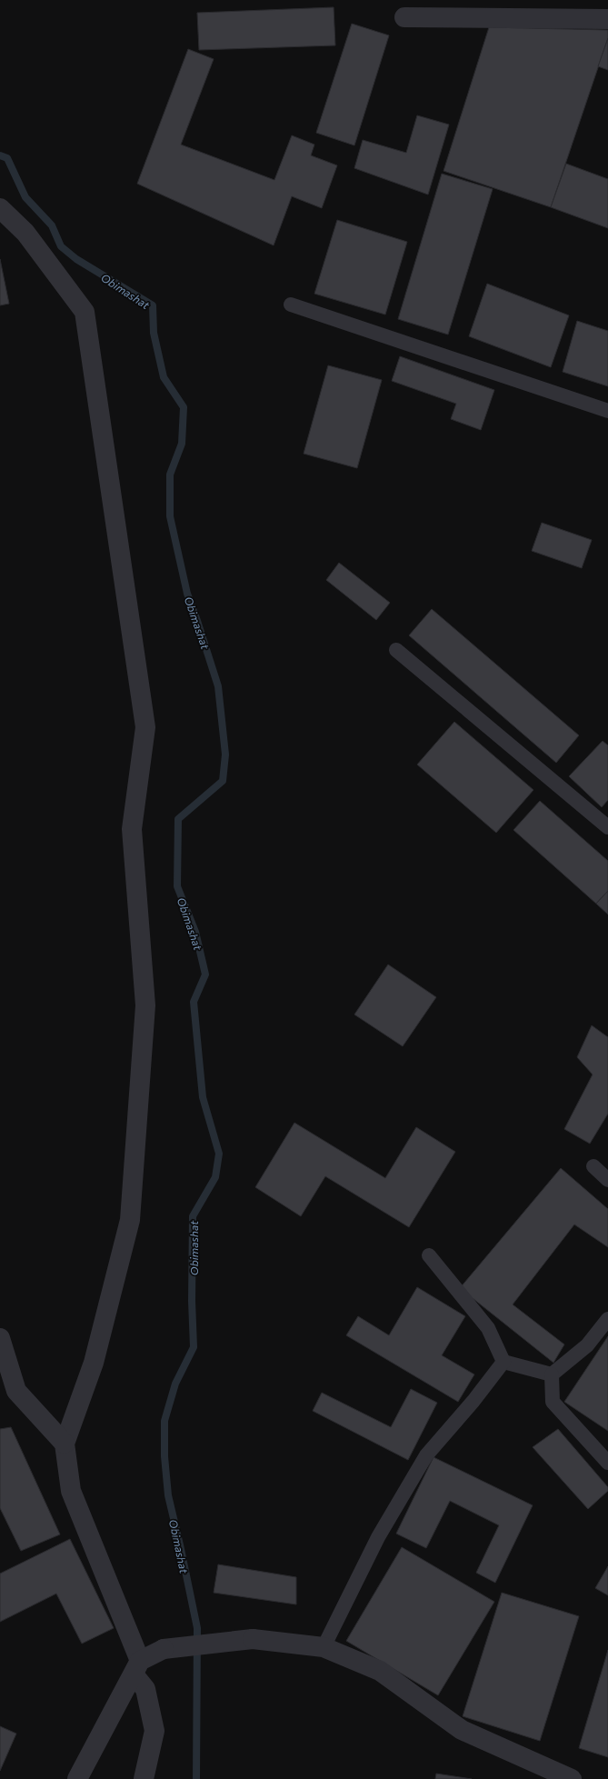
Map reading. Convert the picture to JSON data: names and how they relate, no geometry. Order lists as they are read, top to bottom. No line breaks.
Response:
{"water":["Obimashat"]}
